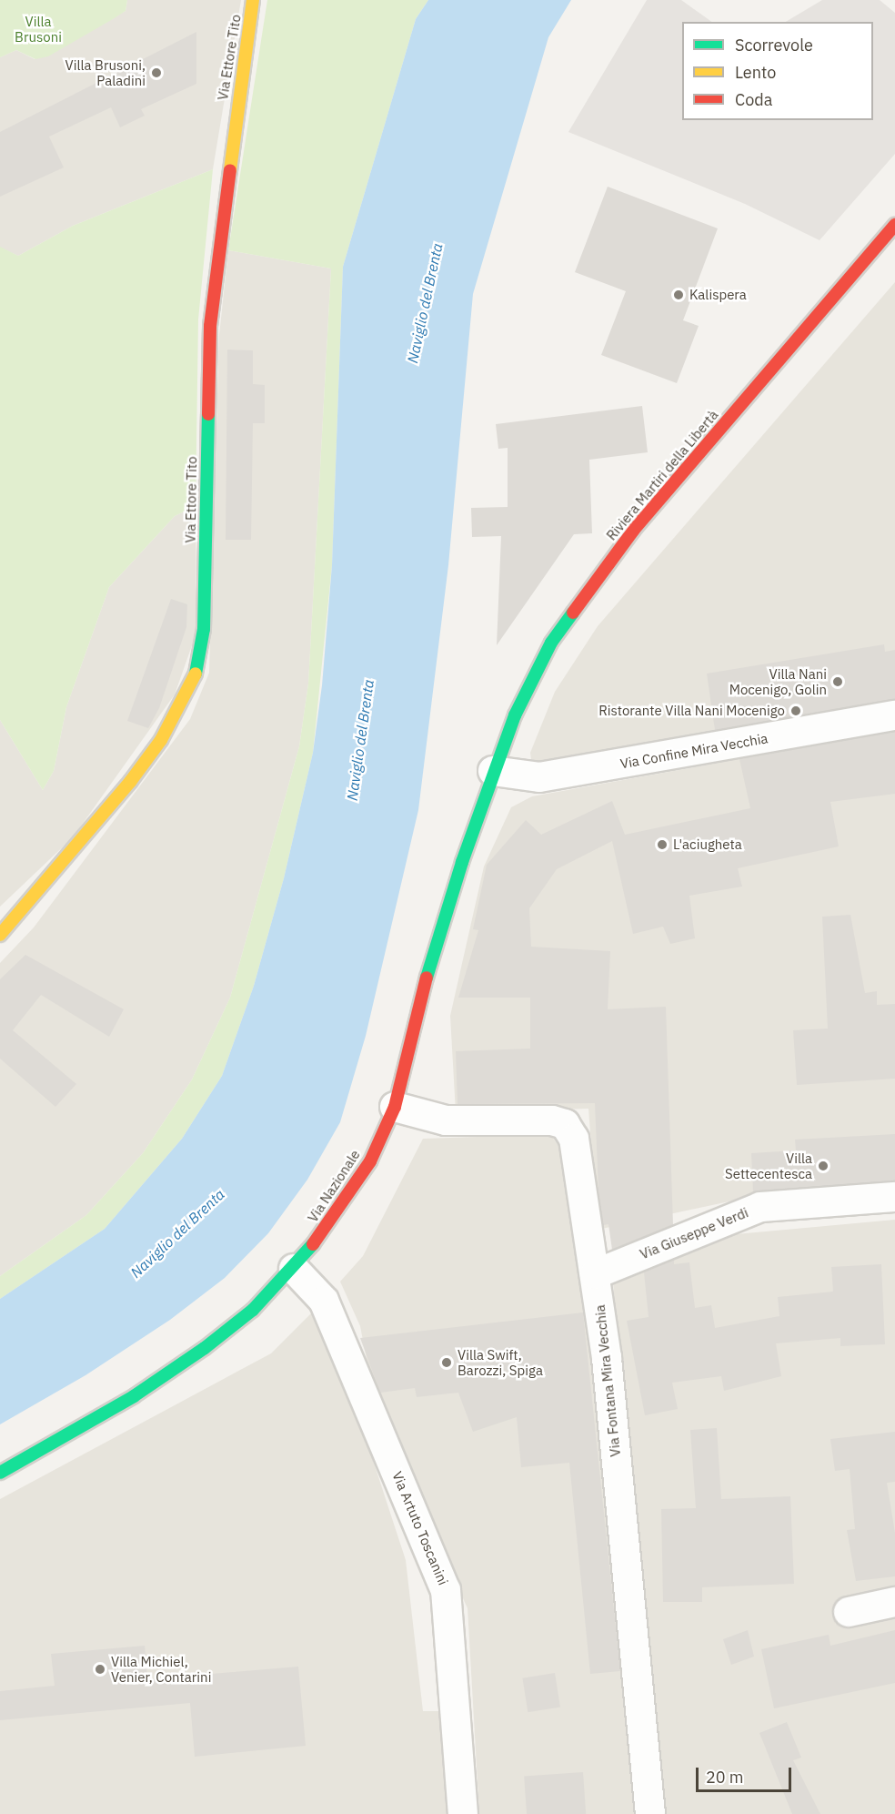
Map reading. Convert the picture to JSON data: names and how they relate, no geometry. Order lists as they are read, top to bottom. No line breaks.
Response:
{"streets":{"main road":["Via Ettore Tito","Riviera Martiri della Libertà","Via Nazionale"],"street":["Via Confine Mira Vecchia","Via Giuseppe Verdi","Via Fontana Mira Vecchia","Via Artuto Toscanini"]},"crossings":[["Riviera Martiri della Libertà","Via Confine Mira Vecchia"],["Riviera Martiri della Libertà","Via Nazionale"],["Via Confine Mira Vecchia","Via Nazionale"],["Via Nazionale","Via Fontana Mira Vecchia"],["Via Nazionale","Via Artuto Toscanini"],["Via Giuseppe Verdi","Via Fontana Mira Vecchia"]],"water":["Naviglio del Brenta"],"parks":["Villa Brusoni"],"places":["Villa Brusoni, Paladini","Kalispera","Villa Nani Mocenigo, Golin","Ristorante Villa Nani Mocenigo","L'aciugheta","Villa Settecentesca","Villa Swift, Barozzi, Spiga","Villa Michiel, Venier, Contarini"],"legend":["Scorrevole","Lento","Coda"],"scale_bar":"20 m"}
